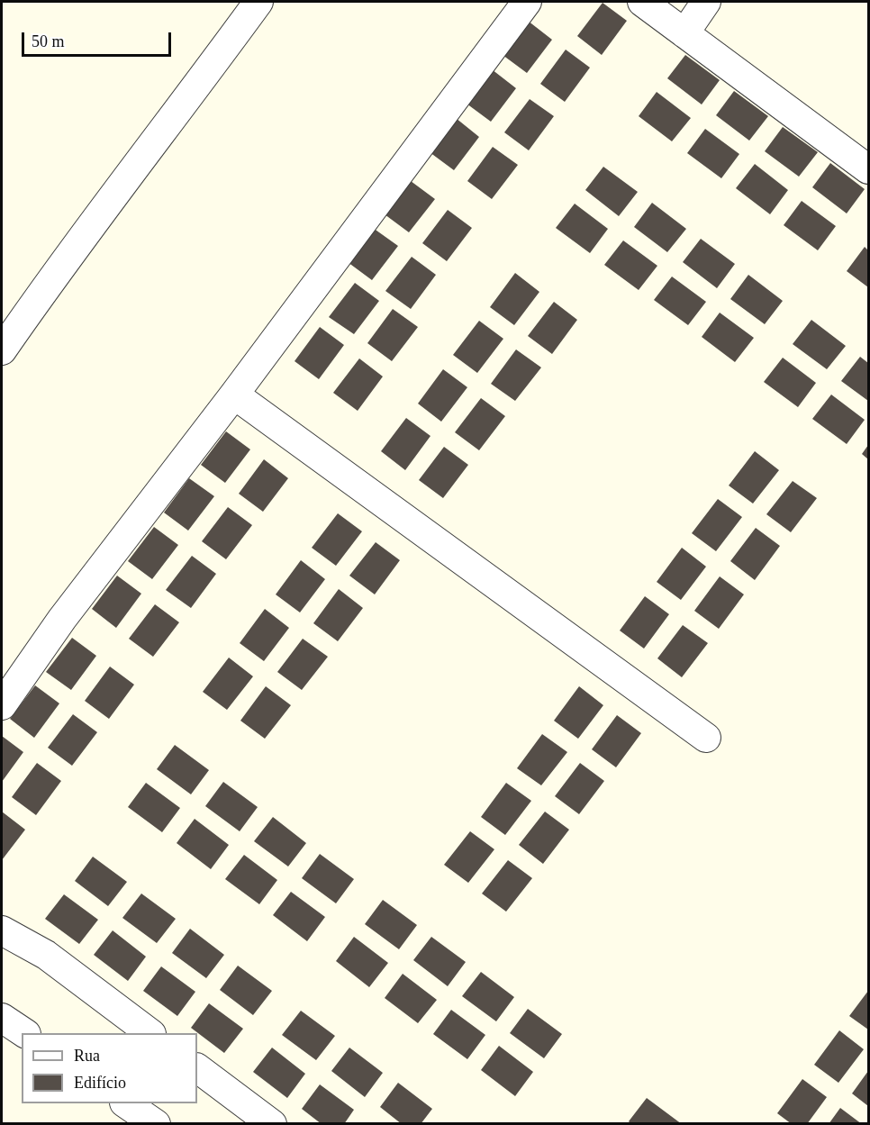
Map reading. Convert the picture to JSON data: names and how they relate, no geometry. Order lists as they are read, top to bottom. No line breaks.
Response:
{"legend":["Rua","Edifício"],"scale_bar":"50 m"}
